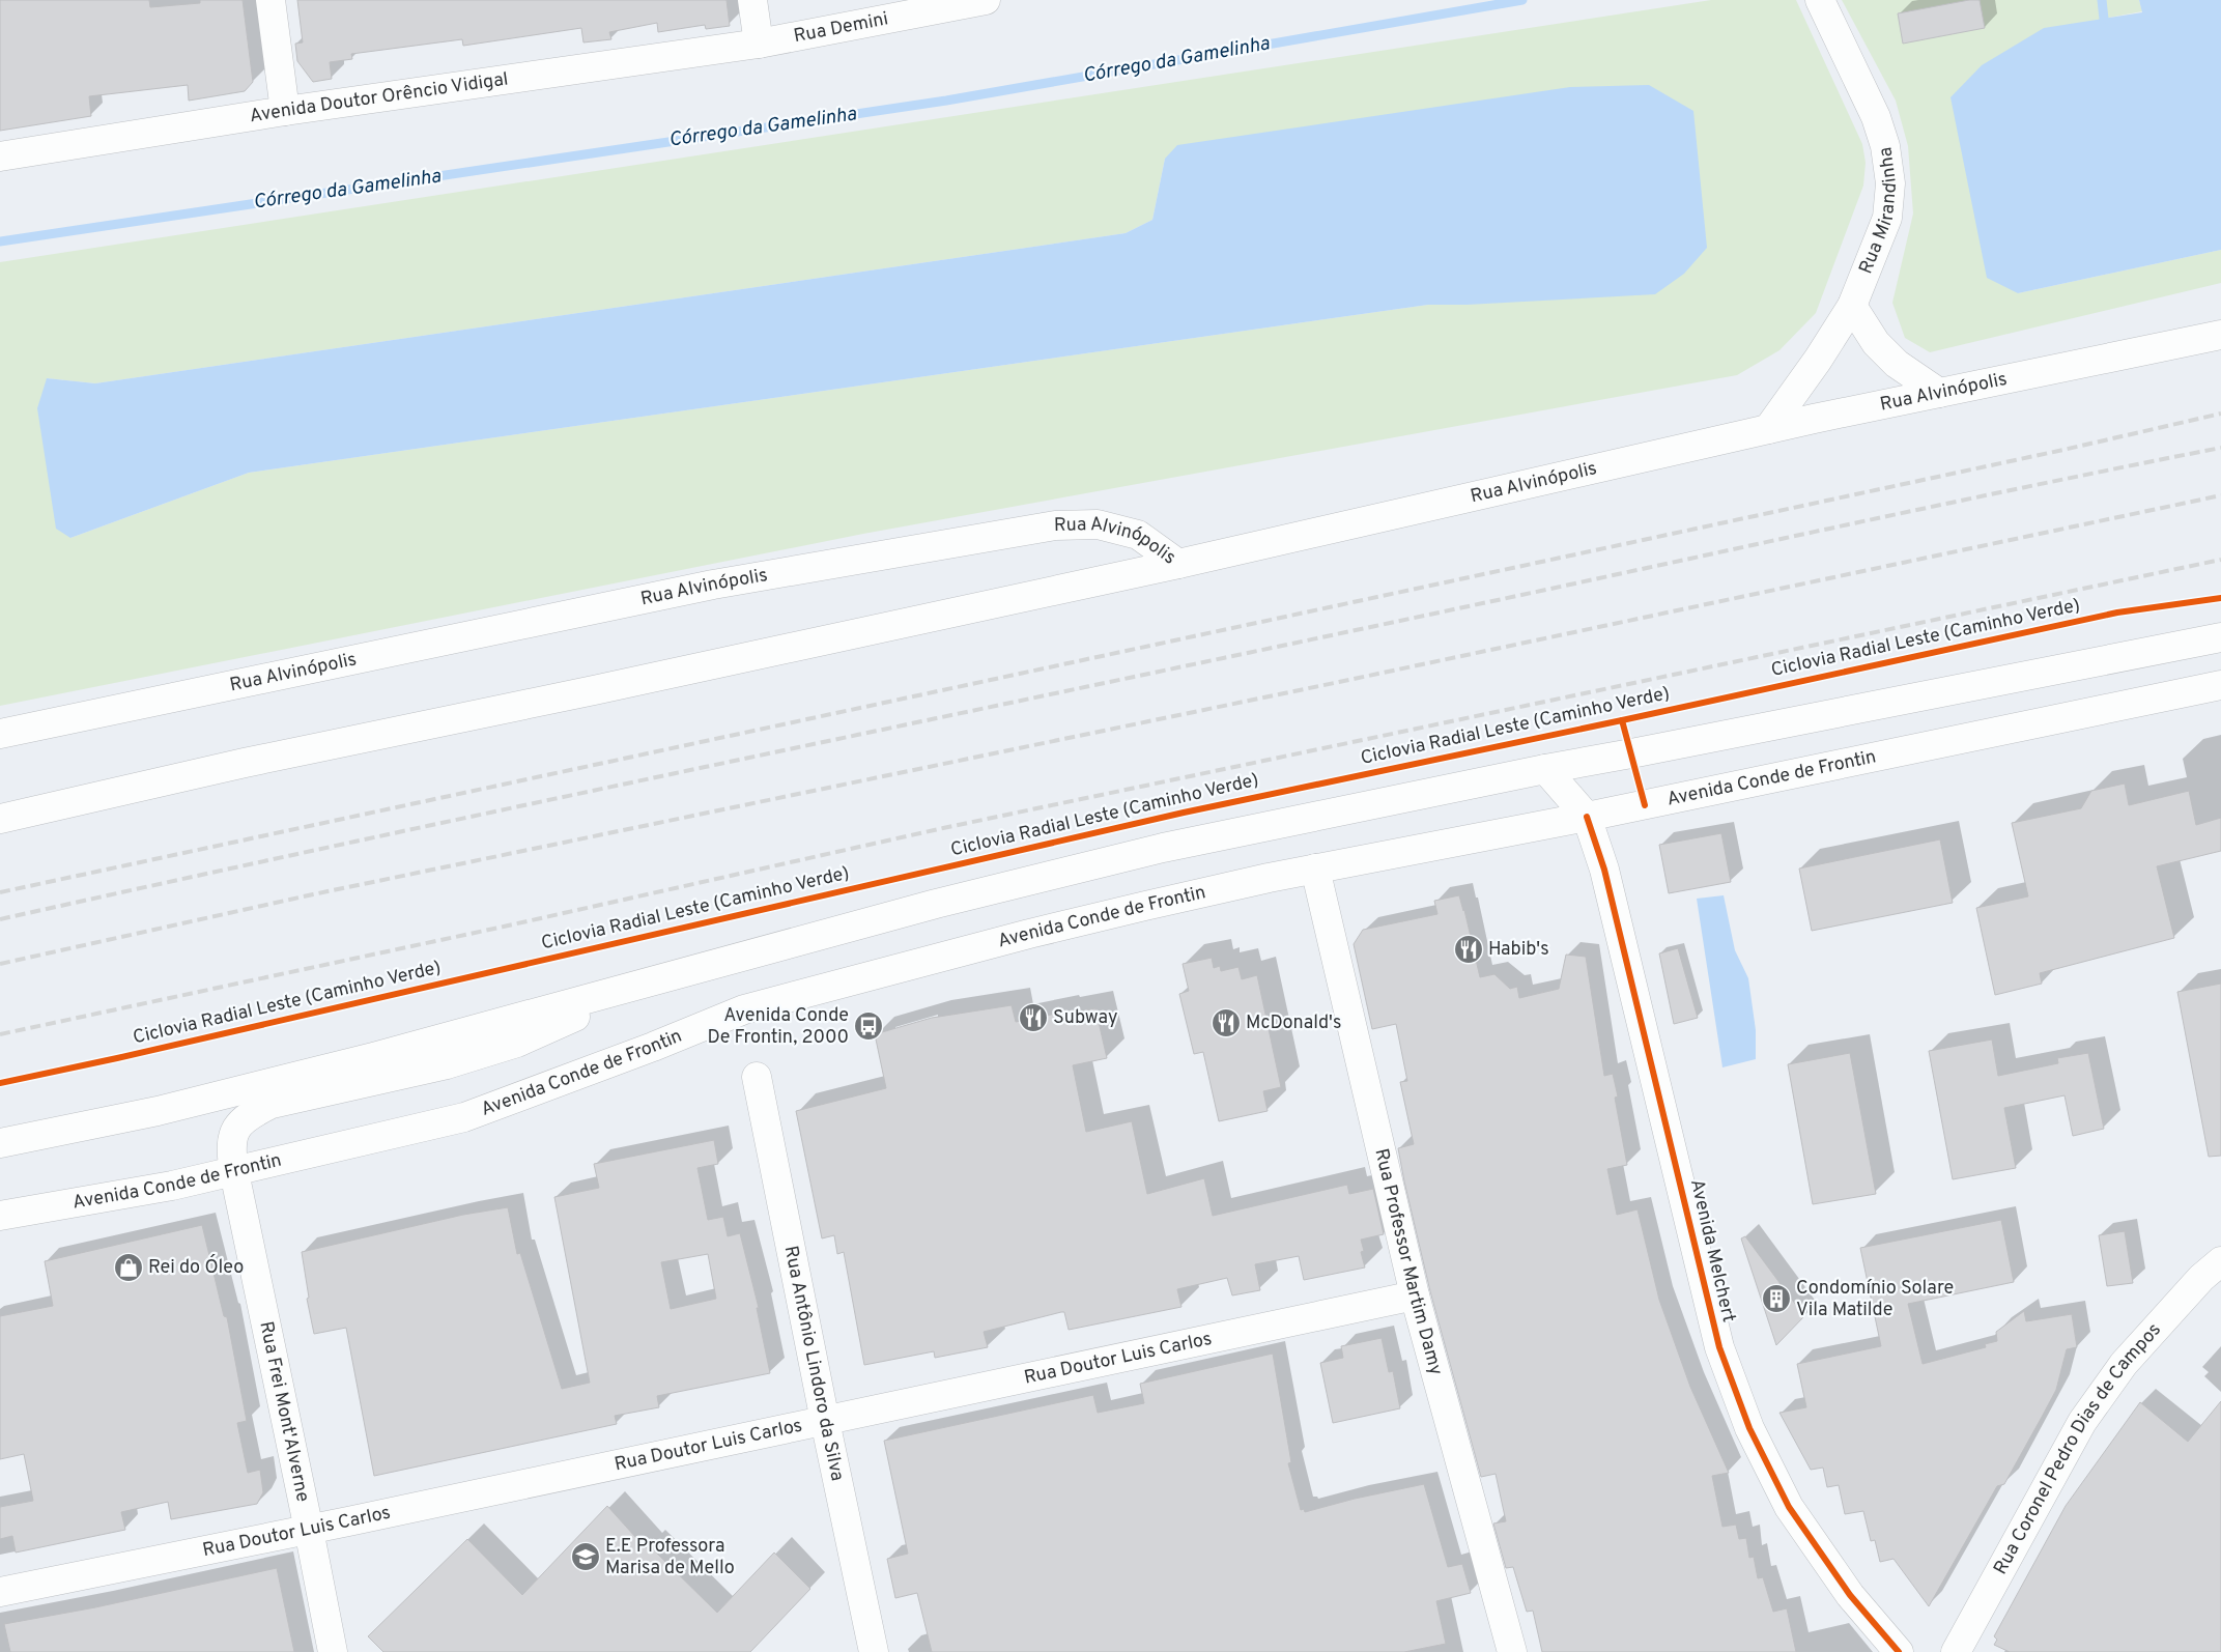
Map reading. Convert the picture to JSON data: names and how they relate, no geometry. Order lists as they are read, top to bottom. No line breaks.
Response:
{"streets":{"main road":["Rua Demini","Avenida Doutor Orêncio Vidigal","Rua Mirandinha","Rua Alvinópolis","Avenida Conde de Frontin","Avenida Melchert","Rua Professor Martim Damy","Rua Doutor Luis Carlos","Rua Antônio Lindoro da Silva","Rua Frei Mont'Alverne","Rua Coronel Pedro Dias de Campos"],"cycle path":["Ciclovia Radial Leste (Caminho Verde)"]},"crossings":[["Rua Demini","Avenida Doutor Orêncio Vidigal"],["Rua Mirandinha","Rua Alvinópolis"],["Avenida Conde de Frontin","Avenida Melchert"],["Avenida Conde de Frontin","Rua Professor Martim Damy"],["Avenida Conde de Frontin","Rua Frei Mont'Alverne"],["Rua Professor Martim Damy","Rua Doutor Luis Carlos"],["Rua Doutor Luis Carlos","Rua Antônio Lindoro da Silva"],["Rua Doutor Luis Carlos","Rua Frei Mont'Alverne"]],"water":["Córrego da Gamelinha"],"places":{"restaurant":["Habib's","Subway","McDonald's"],"bus stop":["Avenida Conde De Frontin, 2000"],"shop":["Rei do Óleo"],"building":["Condomínio Solare Vila Matilde"],"school or university":["E.E Professora Marisa de Mello"]}}
